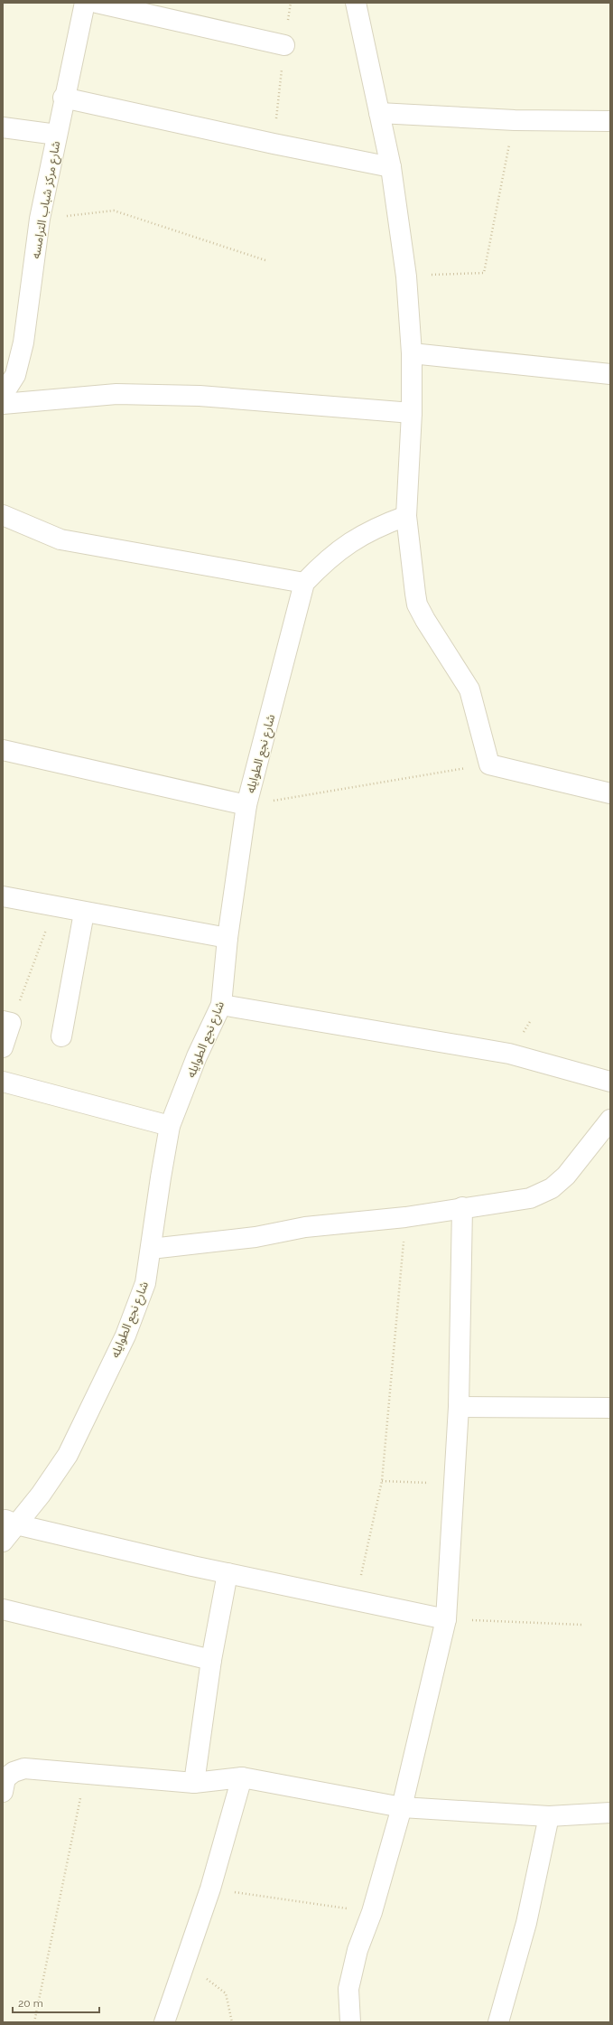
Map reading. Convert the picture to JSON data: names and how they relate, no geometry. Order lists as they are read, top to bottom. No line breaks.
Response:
{"streets":{"street":["شارع مركز شباب الترامسه","شارع نجع الطوايله"]},"scale_bar":"20 m"}
